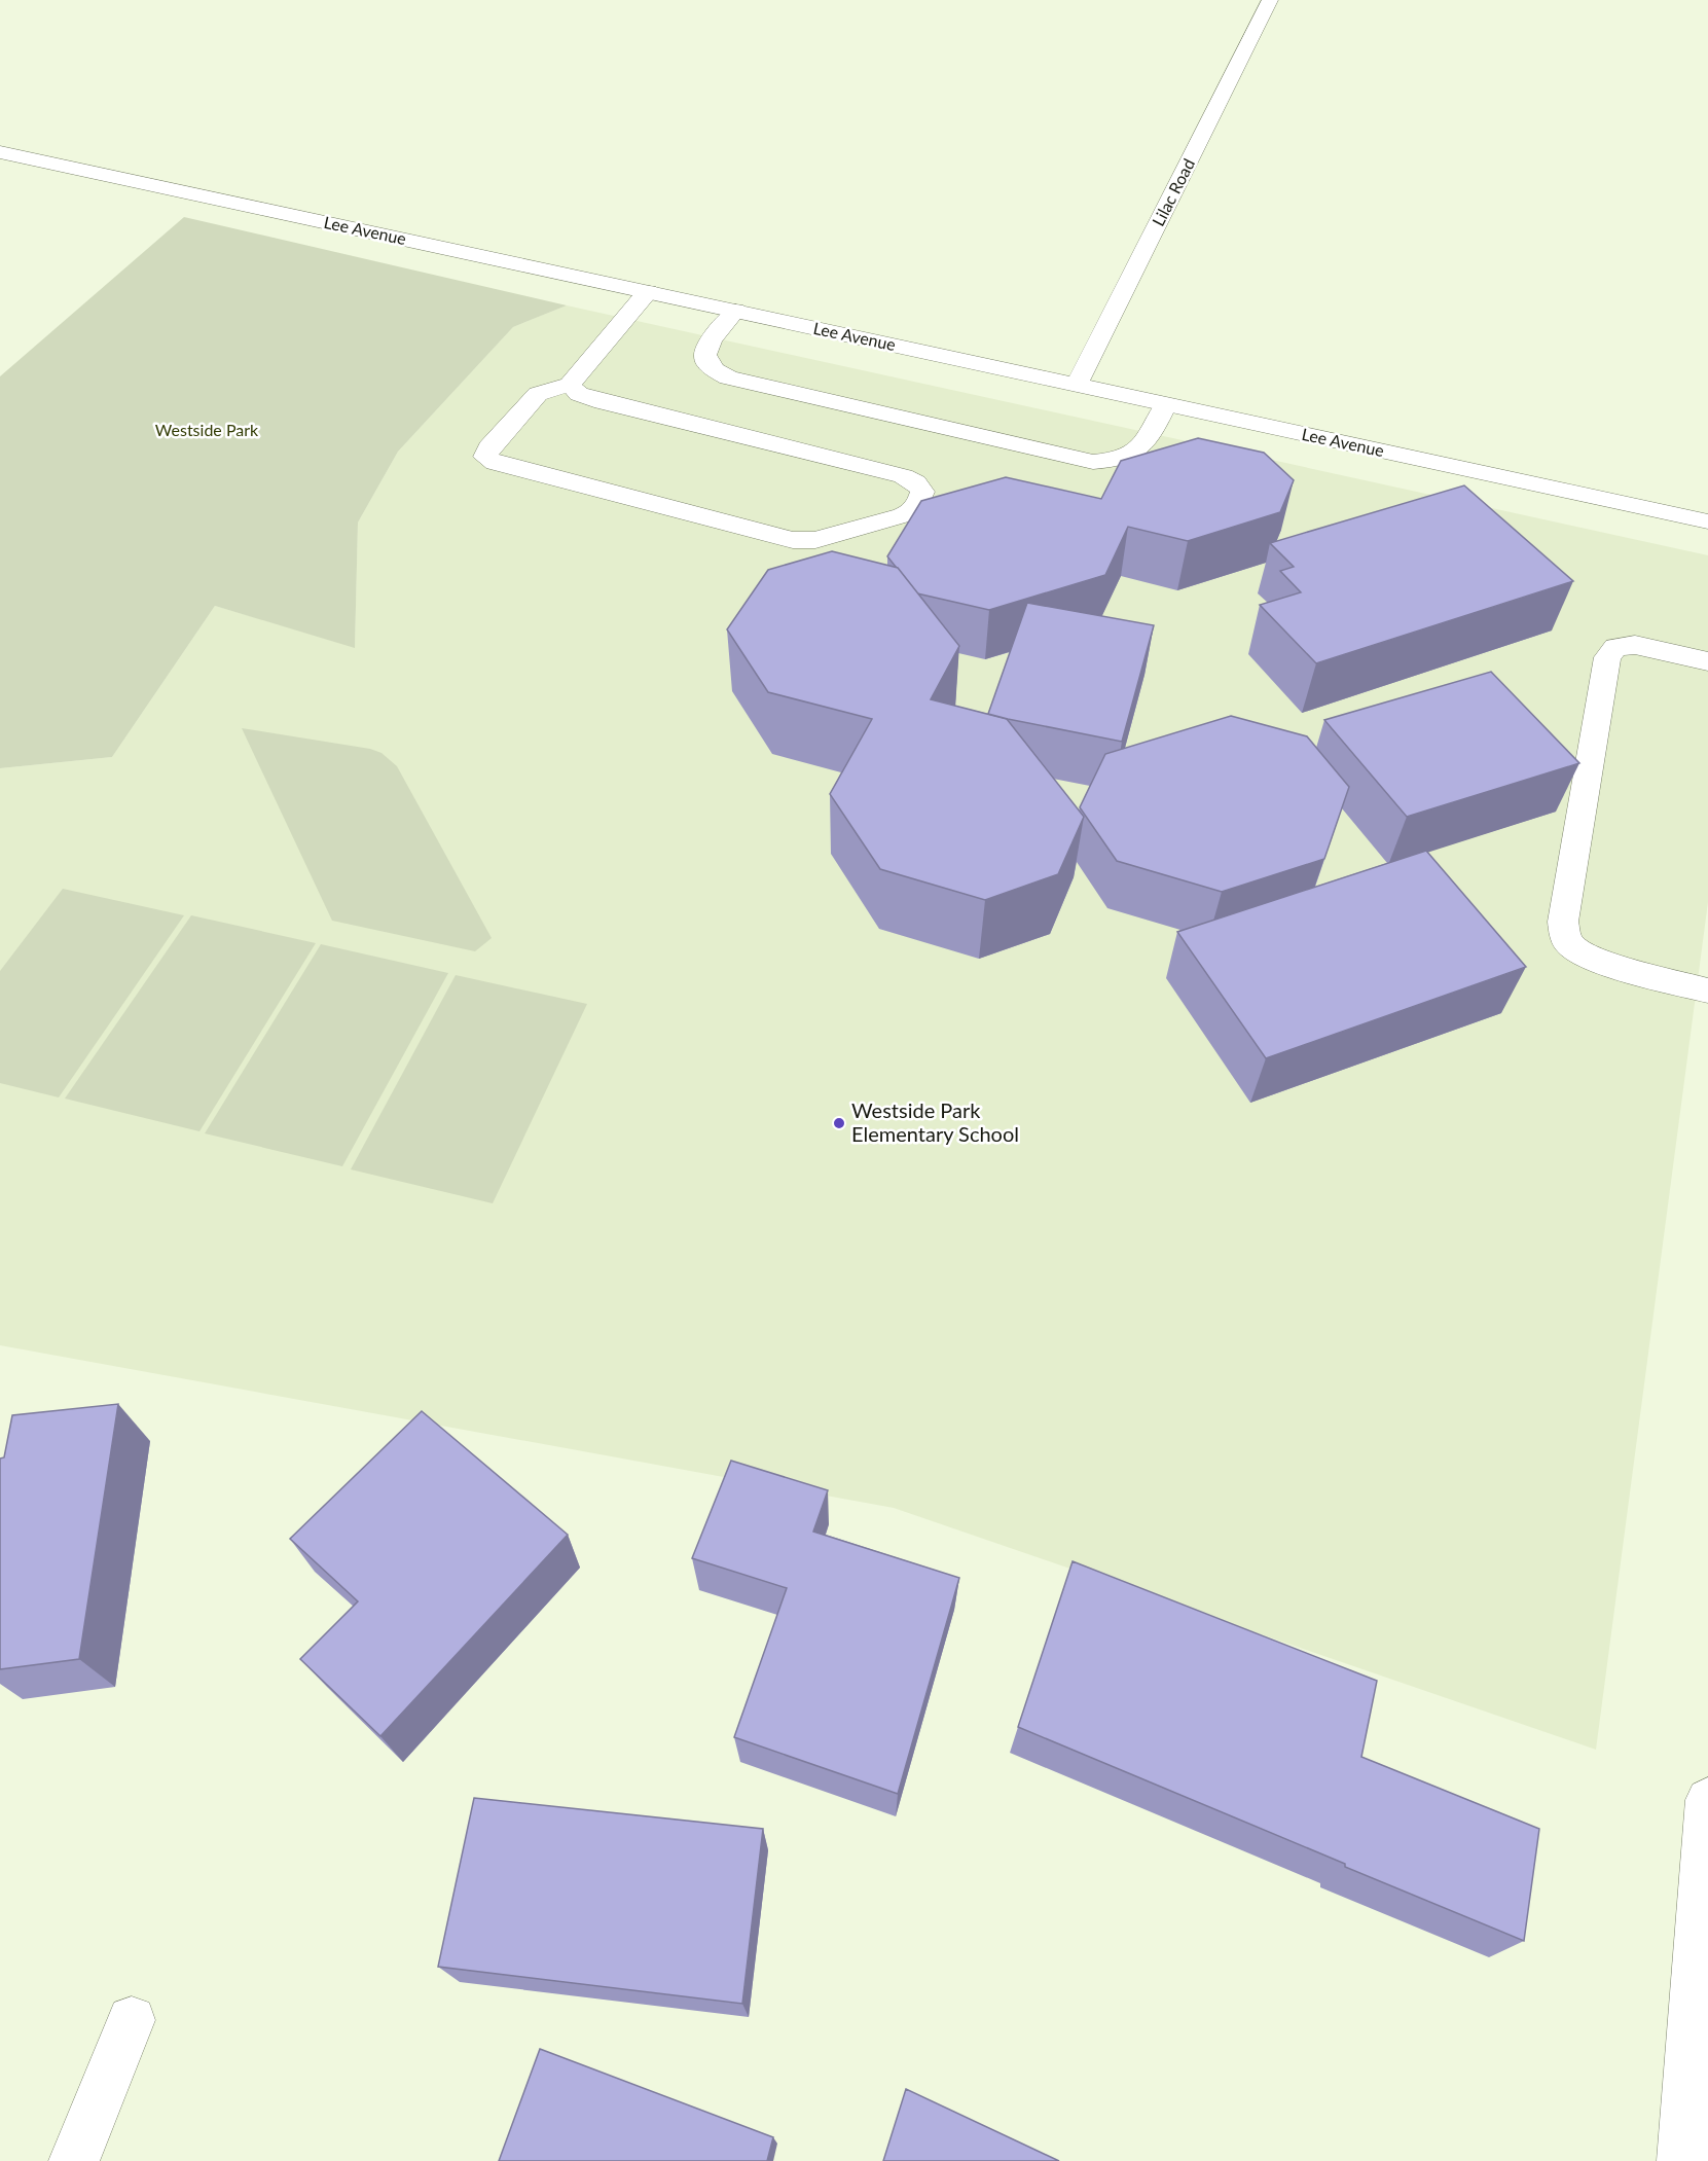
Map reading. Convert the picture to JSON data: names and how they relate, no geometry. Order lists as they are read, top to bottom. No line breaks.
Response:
{"streets":{"street":["Lilac Road","Lee Avenue"]},"crossings":[["Lilac Road","Lee Avenue"]],"parks":["Westside Park"],"places":["Westside Park Elementary School"]}
